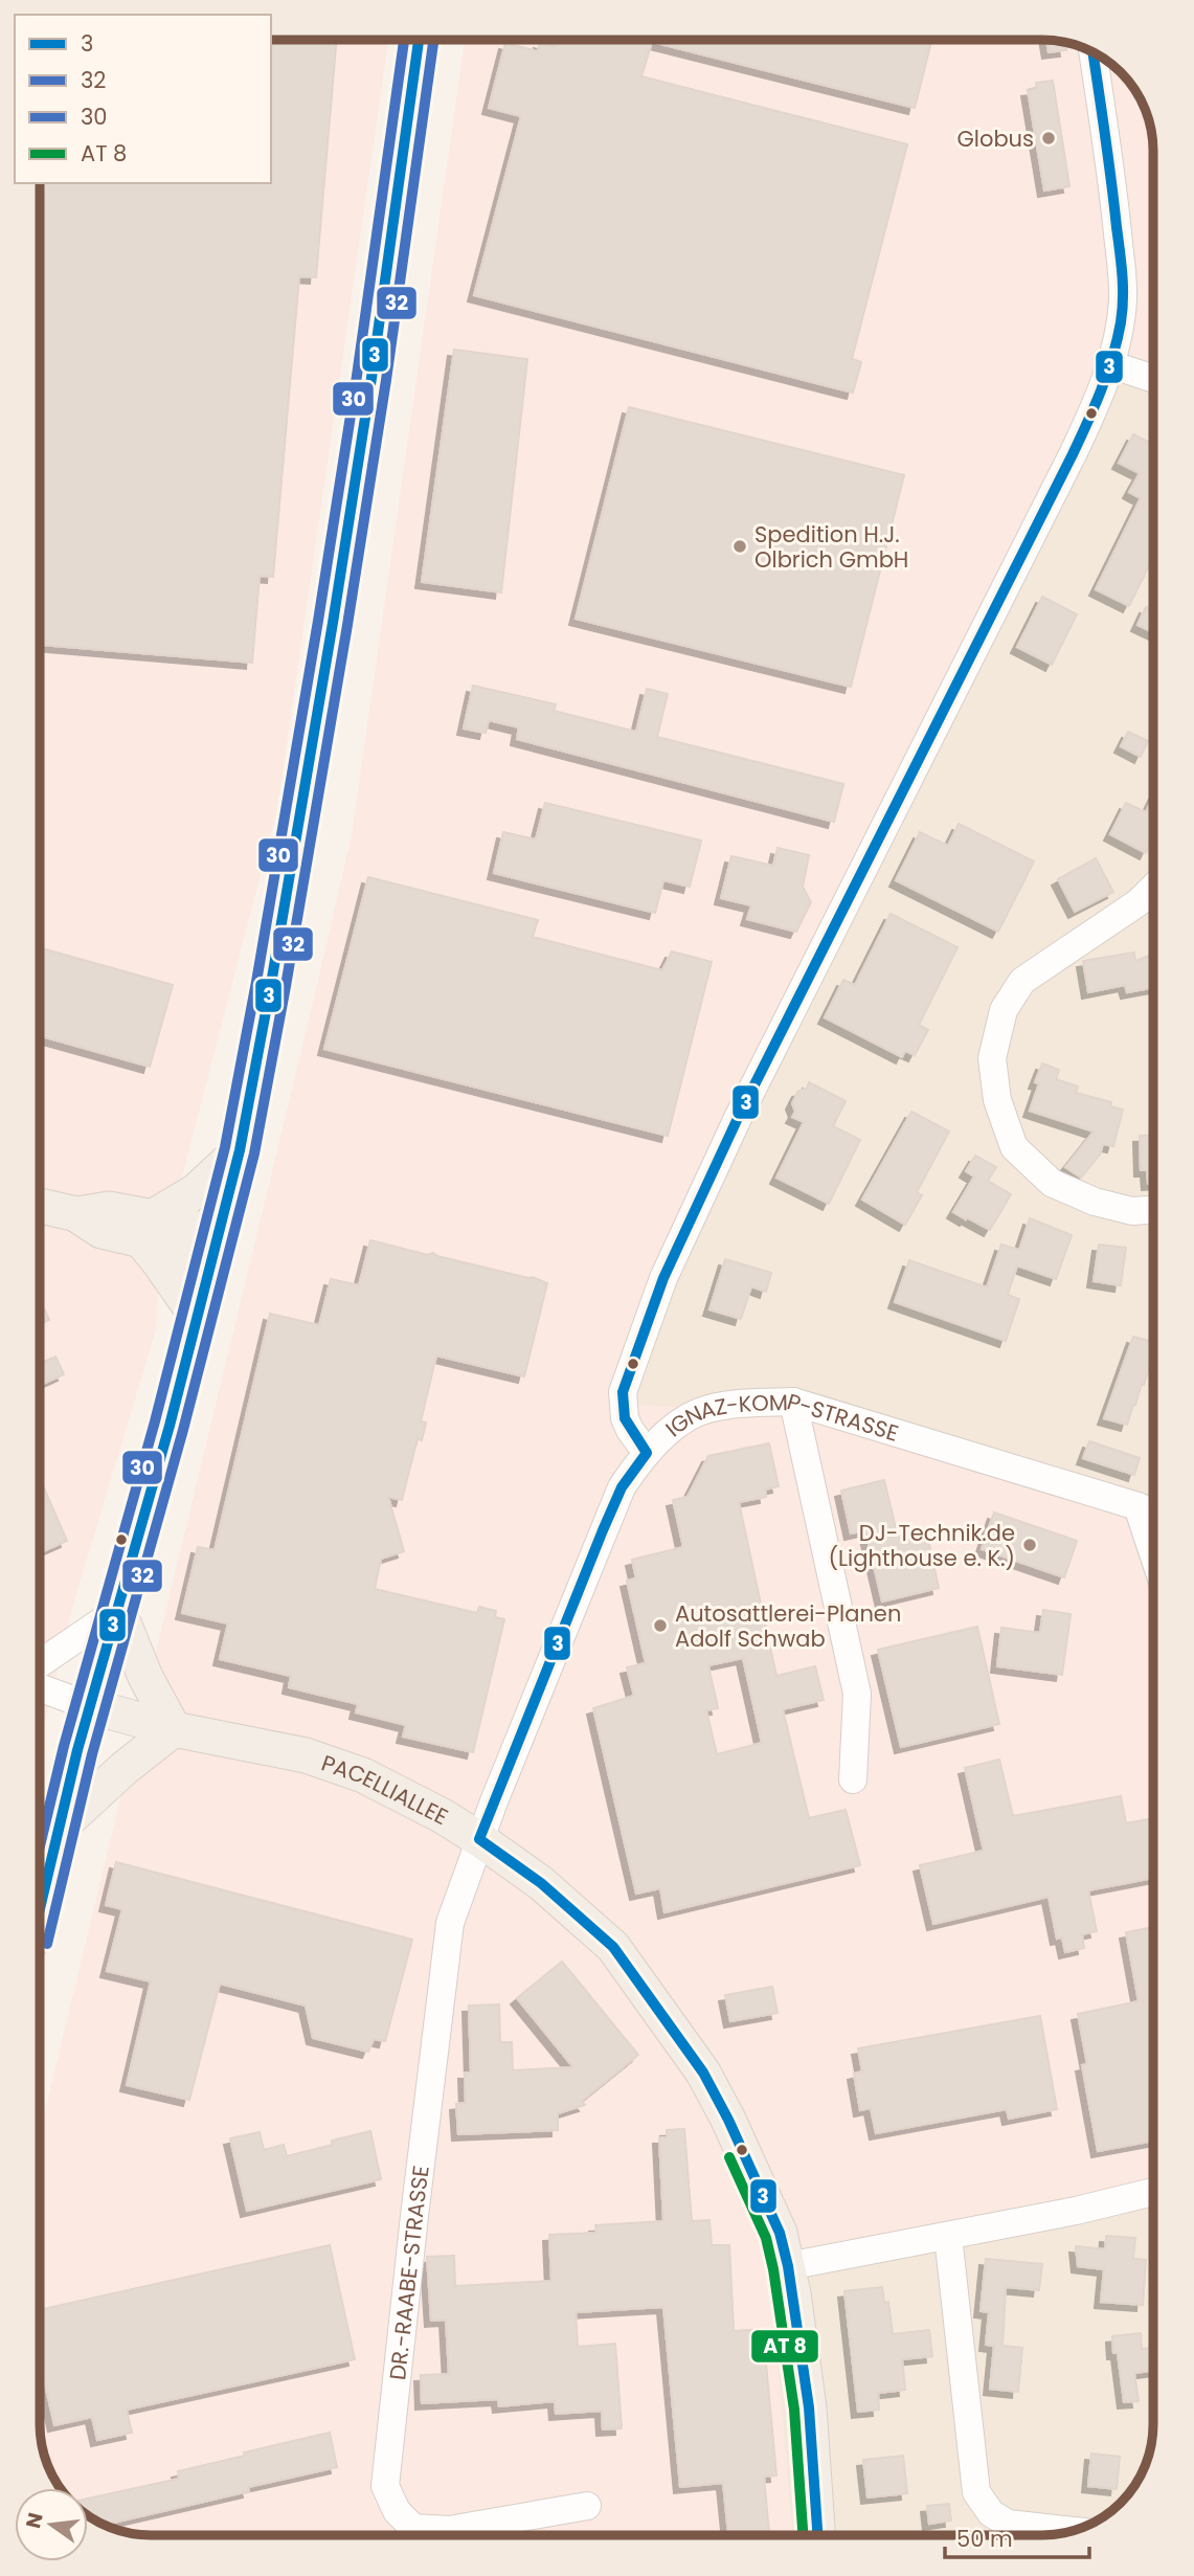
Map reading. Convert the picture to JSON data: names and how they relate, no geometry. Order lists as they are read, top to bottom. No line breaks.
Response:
{"streets":{"main road":["PACELLIALLEE"],"street":["IGNAZ-KOMP-STRASSE","DR.-RAABE-STRASSE"]},"crossings":[["IGNAZ-KOMP-STRASSE","PACELLIALLEE"],["IGNAZ-KOMP-STRASSE","DR.-RAABE-STRASSE"],["PACELLIALLEE","DR.-RAABE-STRASSE"]],"places":["Globus","Spedition H.J. Olbrich GmbH","DJ-Technik.de (Lighthouse e. K.)","Autosattlerei-Planen Adolf Schwab"],"lines":["transit line 3","transit line 32","transit line 30"],"legend":["3","32","30","AT 8"],"scale_bar":"50 m","north":"left"}
